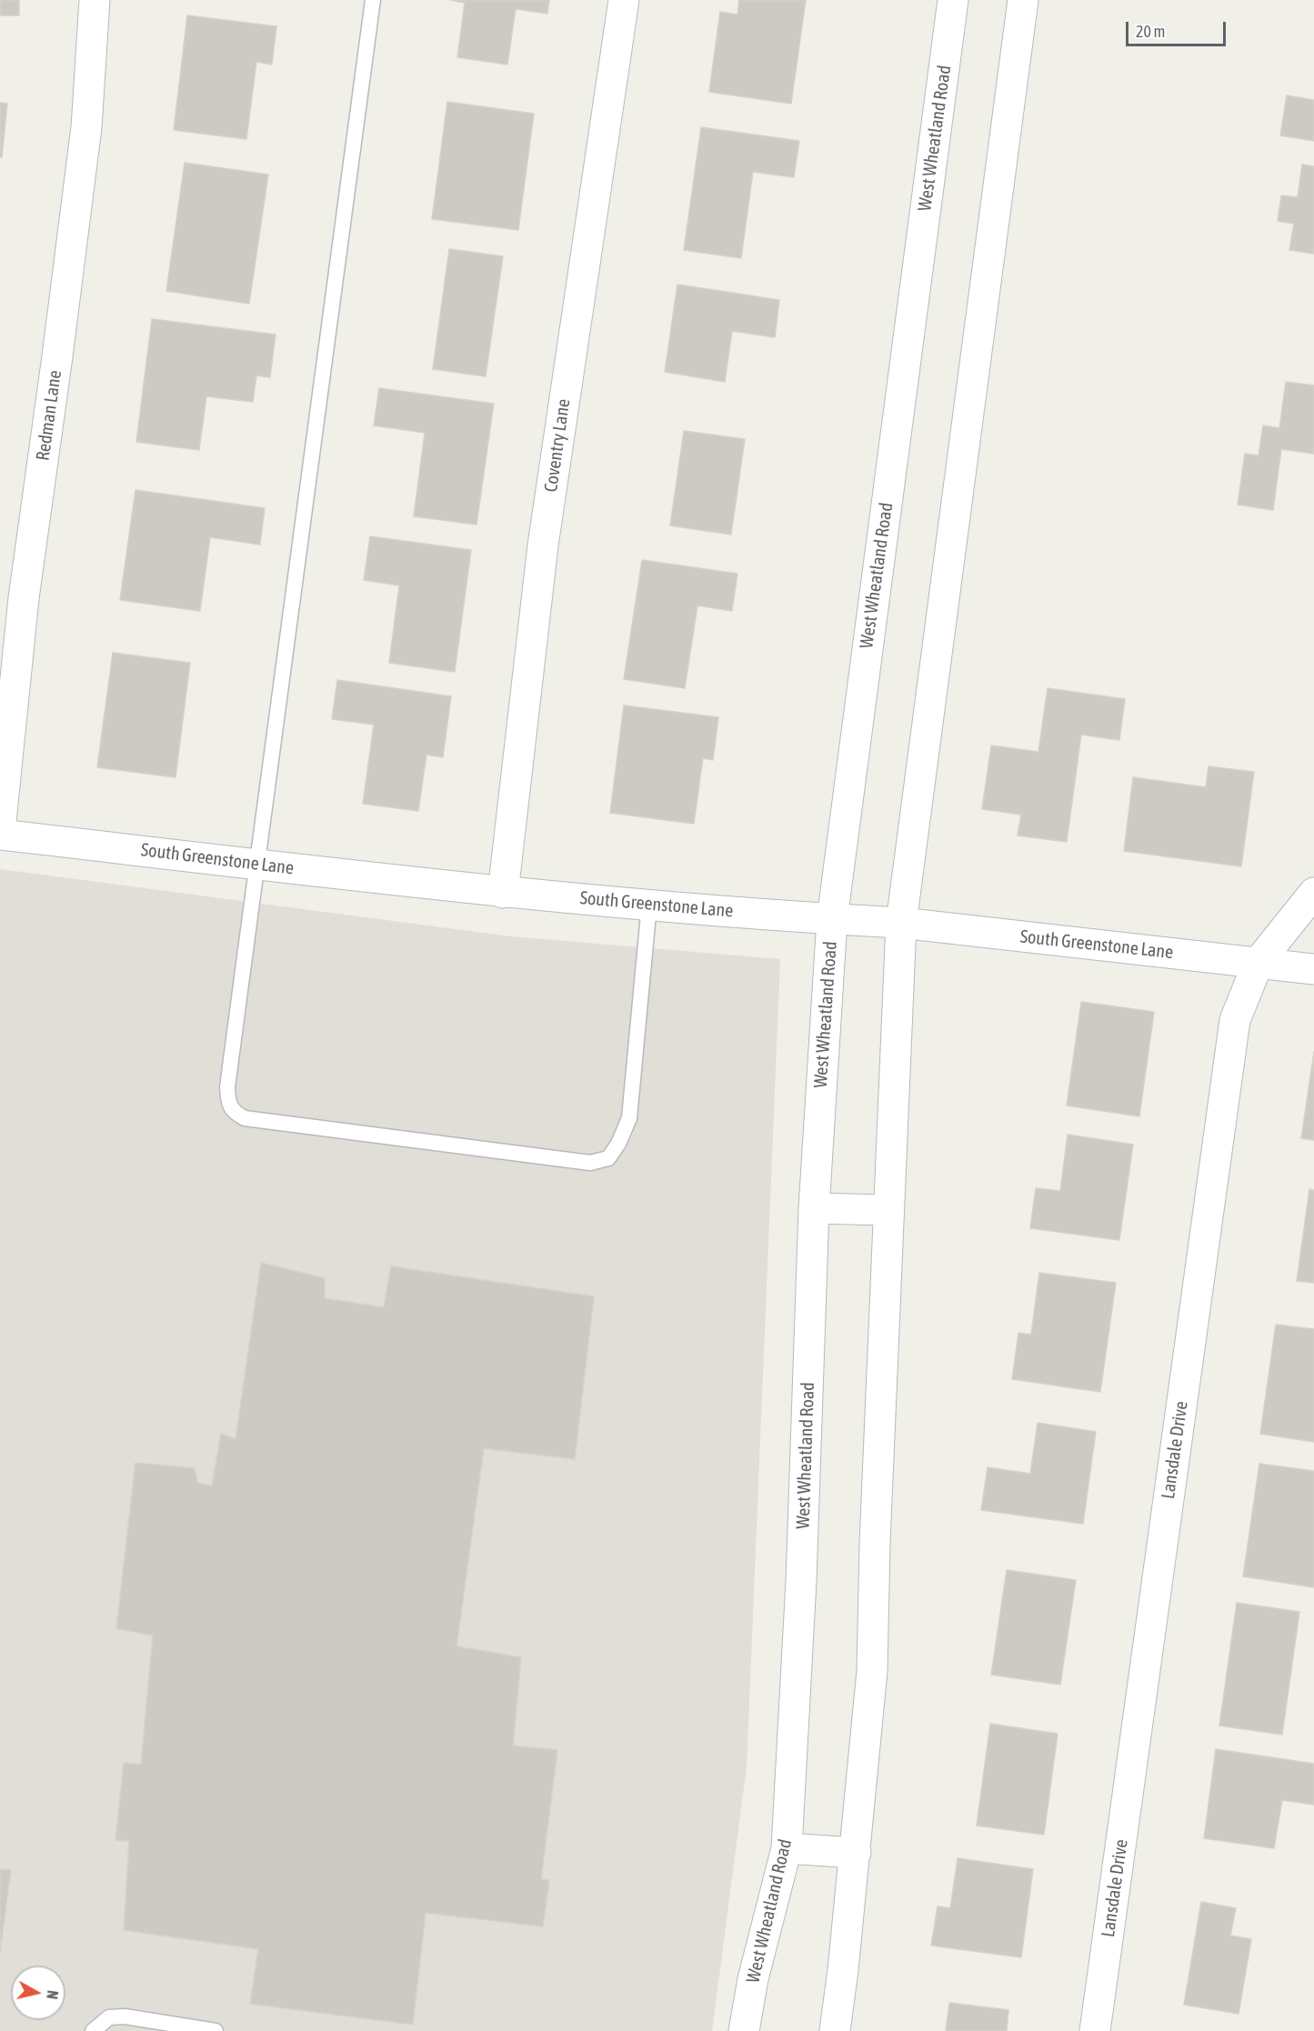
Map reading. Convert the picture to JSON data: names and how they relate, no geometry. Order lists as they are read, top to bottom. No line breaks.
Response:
{"streets":{"street":["West Wheatland Road","Redman Lane","Coventry Lane","South Greenstone Lane","Lansdale Drive"]},"crossings":[["West Wheatland Road","South Greenstone Lane"],["Redman Lane","South Greenstone Lane"],["Coventry Lane","South Greenstone Lane"],["South Greenstone Lane","Lansdale Drive"]],"scale_bar":"20 m","north":"right"}
